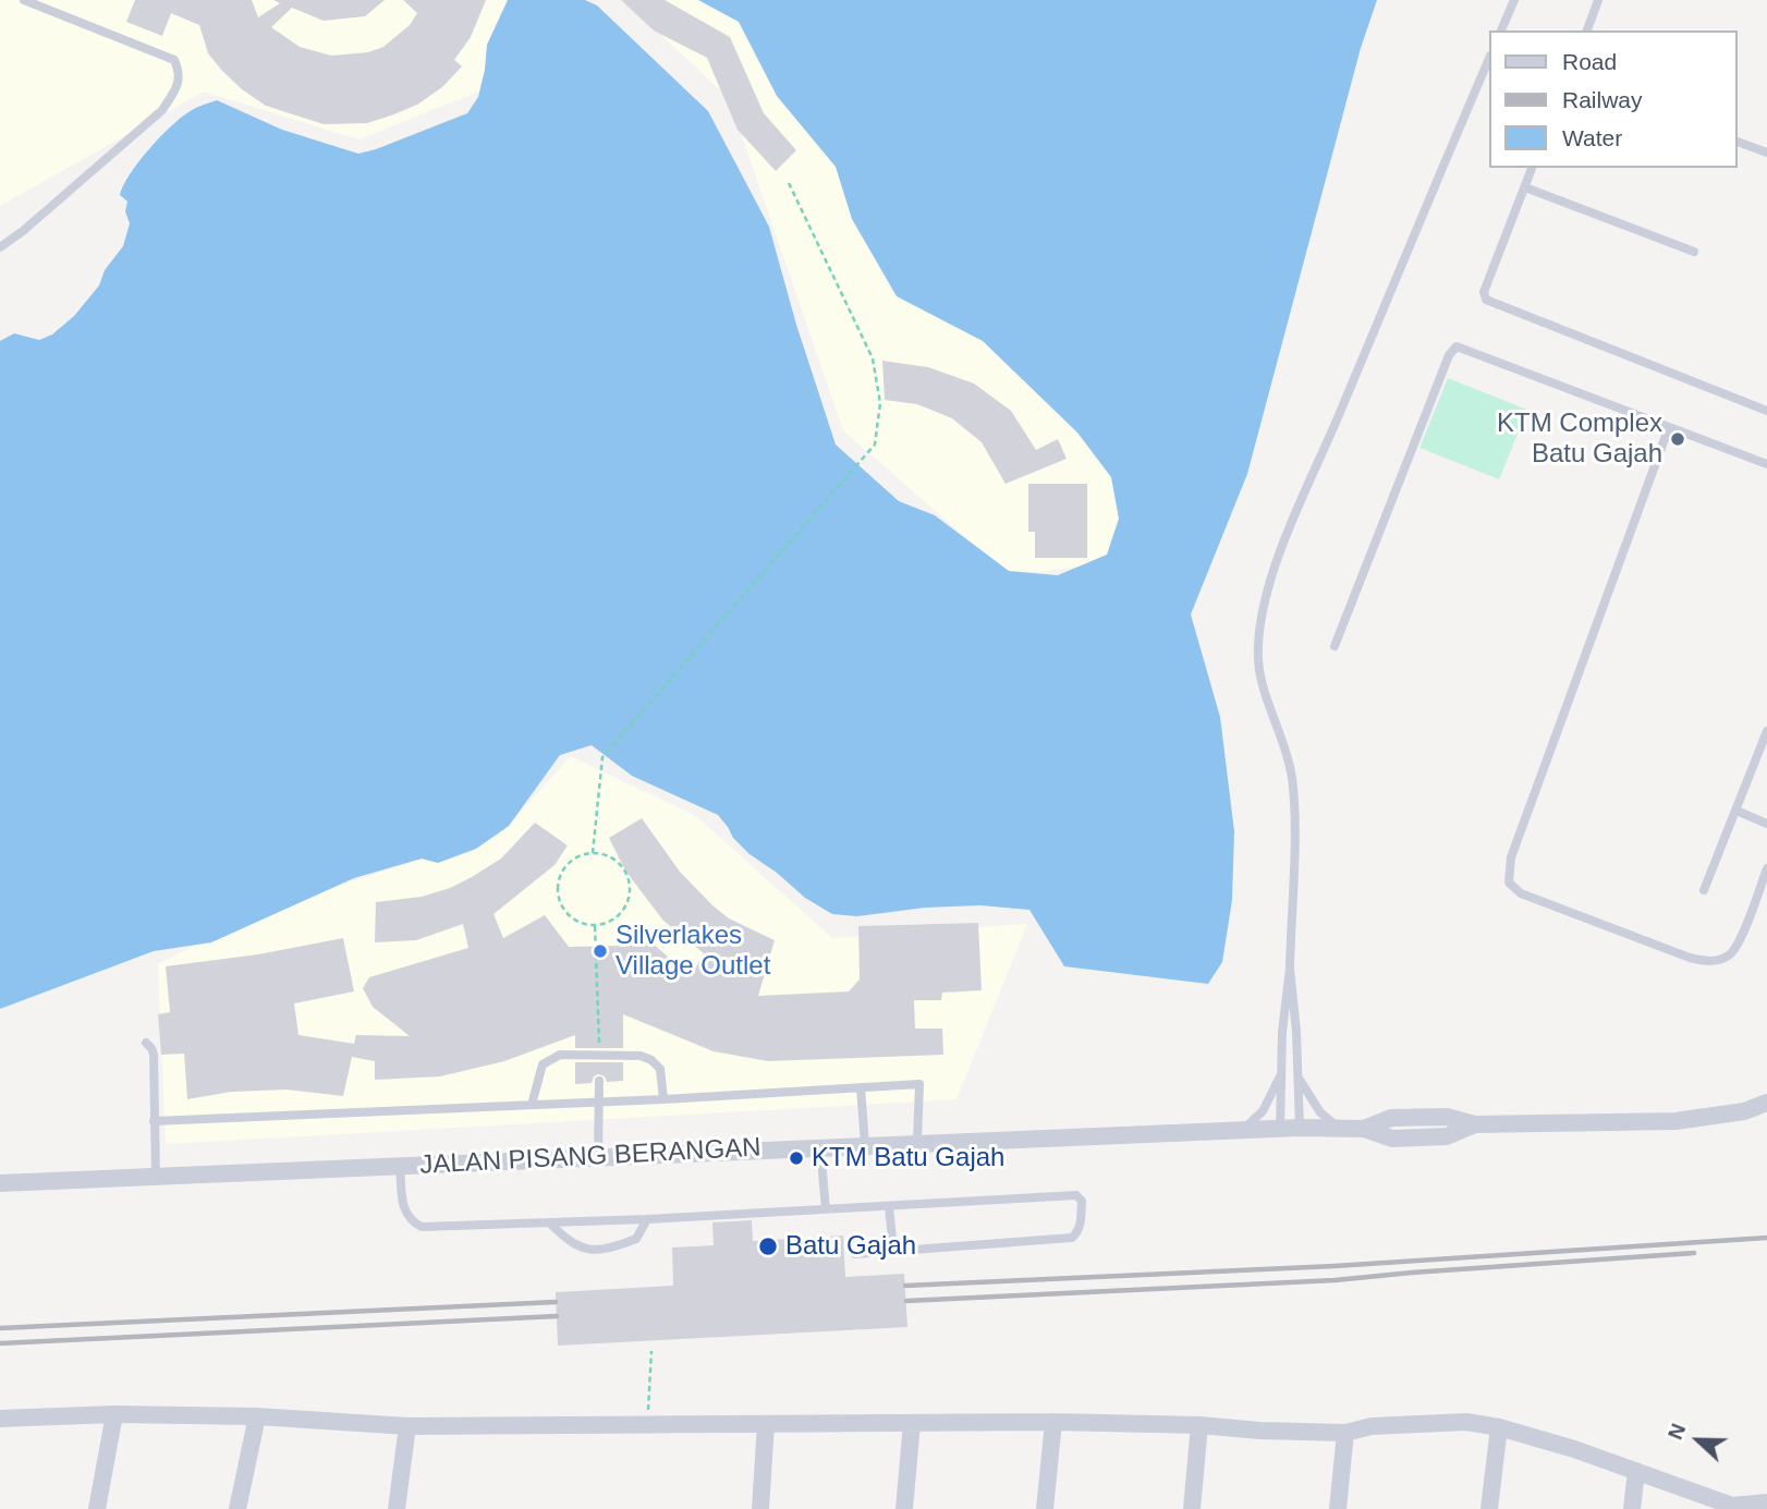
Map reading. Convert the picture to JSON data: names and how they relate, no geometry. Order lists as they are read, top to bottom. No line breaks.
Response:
{"streets":{"street":["JALAN PISANG BERANGAN"]},"places":["KTM Complex Batu Gajah","Silverlakes Village Outlet","KTM Batu Gajah","Batu Gajah"],"legend":["Road","Railway","Water"],"north":"left"}
